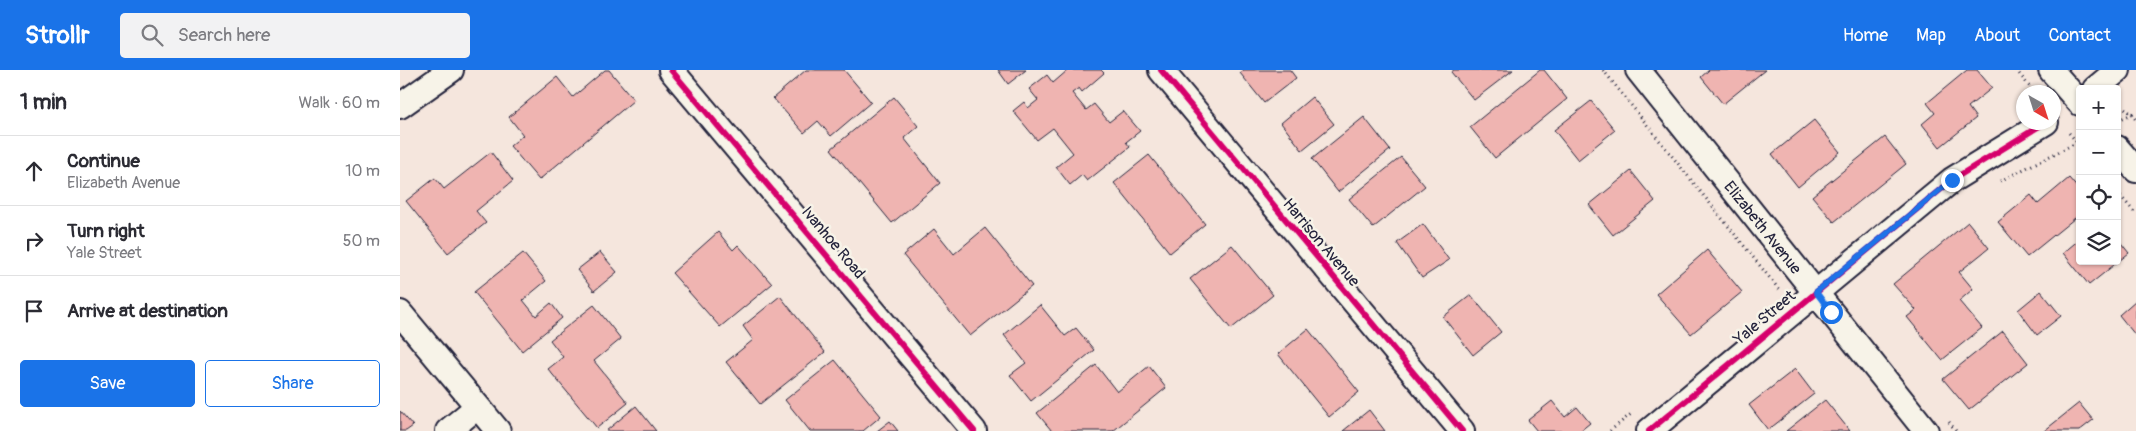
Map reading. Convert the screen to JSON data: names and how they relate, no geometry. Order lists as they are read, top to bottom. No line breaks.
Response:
{"streets":{"street":["Elizabeth Avenue","Ivanhoe Road","Harrison Avenue","Yale Street"]},"crossings":[["Elizabeth Avenue","Yale Street"]],"north":"bottom right","page":{"header":"Strollr","search":"Search here","nav":["Home","Map","About","Contact"],"heading":["1 min","Walk · 60 m"],"map_buttons":["+","−"],"list":[["Continue","Elizabeth Avenue","10 m"],["Turn right","Yale Street","50 m"],"Arrive at destination"],"buttons":["Save","Share"]}}
